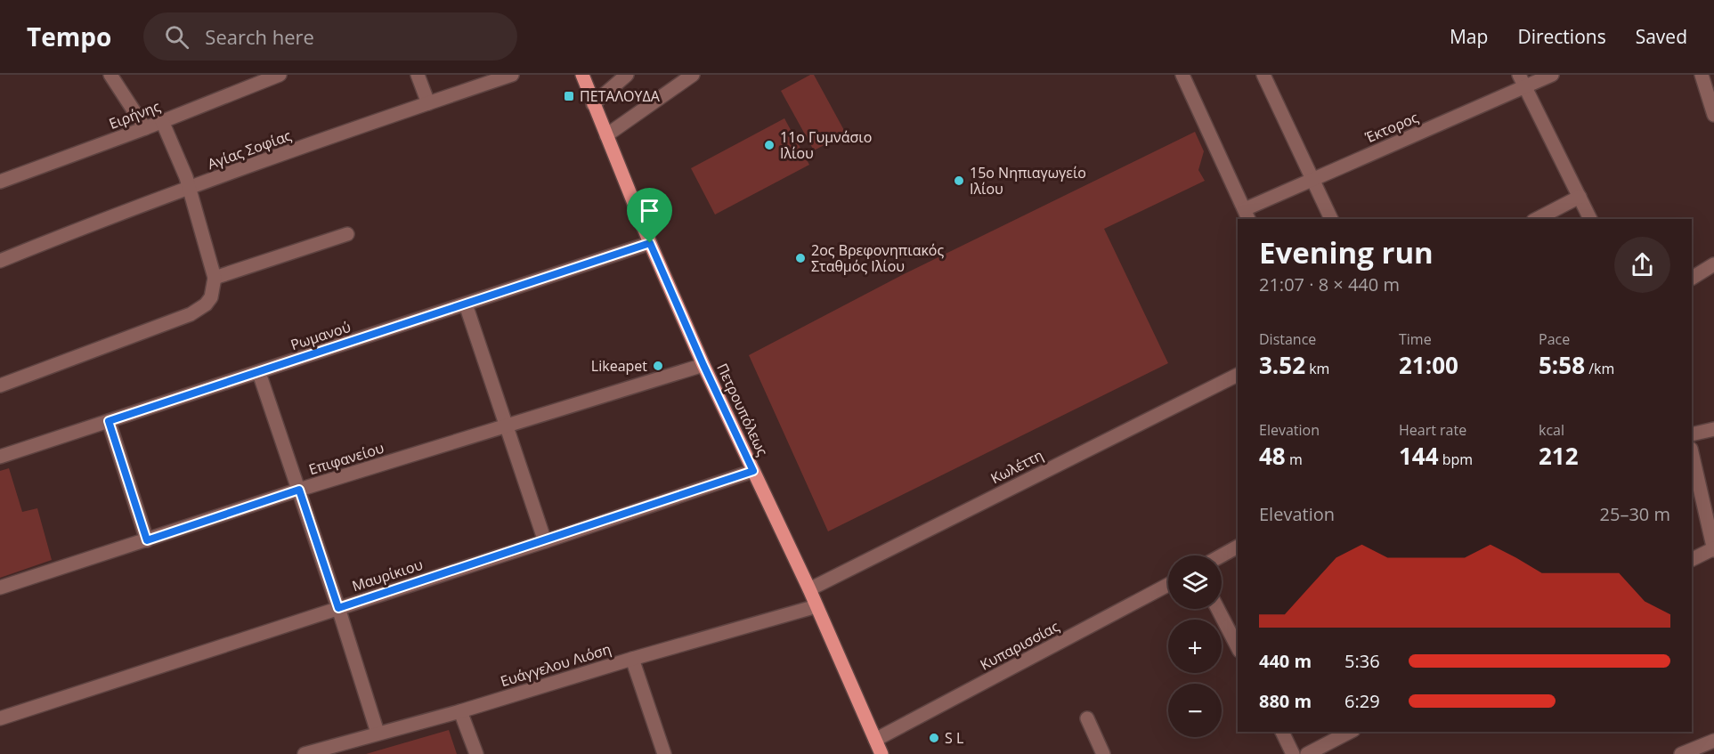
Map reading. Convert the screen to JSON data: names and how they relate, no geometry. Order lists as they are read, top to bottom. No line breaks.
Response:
{"streets":{"main road":["Πετρουπόλεως"],"street":["Ειρήνης","Έκτορος","Αγίας Σοφίας","Ρωμανού","Επιφανείου","Κωλέττη","Μαυρίκιου","Κυπαρισσίας","Ευάγγελου Λιόση"]},"crossings":[["Ρωμανού","Πετρουπόλεως"],["Πετρουπόλεως","Επιφανείου"],["Πετρουπόλεως","Κωλέττη"],["Πετρουπόλεως","Μαυρίκιου"],["Πετρουπόλεως","Κυπαρισσίας"],["Πετρουπόλεως","Ευάγγελου Λιόση"]],"places":{"transit":["ΠΕΤΑΛΟΥΔΑ"],"other":["11ο Γυμνάσιο Ιλίου","15ο Νηπιαγωγείο Ιλίου","2ος Βρεφονηπιακός Σταθμός Ιλίου","Likeapet","S L"]},"page":{"header":"Tempo","search":"Search here","nav":["Map","Directions","Saved"],"heading":["Evening run","21:07 · 8 × 440 m"],"stats":[["Distance","3.52 km"],["Time","21:00"],["Pace","5:58 /km"],["Elevation","48 m"],["Heart rate","144 bpm"],["kcal","212"]],"chart":["Elevation","25–30 m"],"map_buttons":["+","−"],"list":[{"name":"440 m","note":"5:36"},{"name":"880 m","note":"6:29"}]}}
